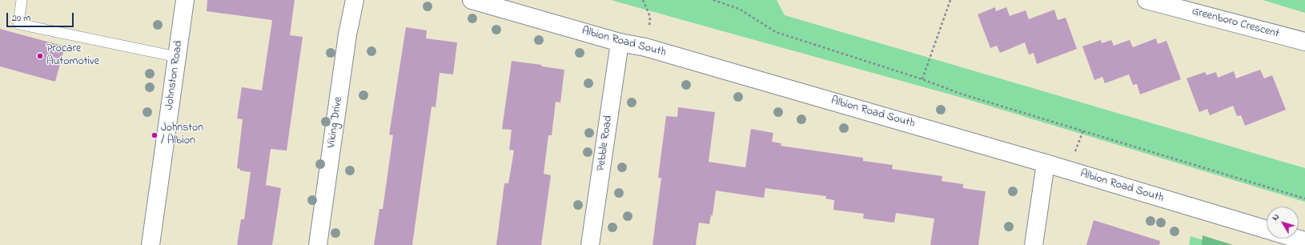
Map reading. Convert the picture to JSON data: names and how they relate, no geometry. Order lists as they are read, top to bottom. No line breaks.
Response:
{"streets":{"street":["Greenboro Crescent","Albion Road South","Johnston Road","Viking Drive","Pebble Road"]},"crossings":[["Albion Road South","Pebble Road"]],"places":["Procare Automotive","Johnston / Albion"],"scale_bar":"20 m","north":"top left"}
